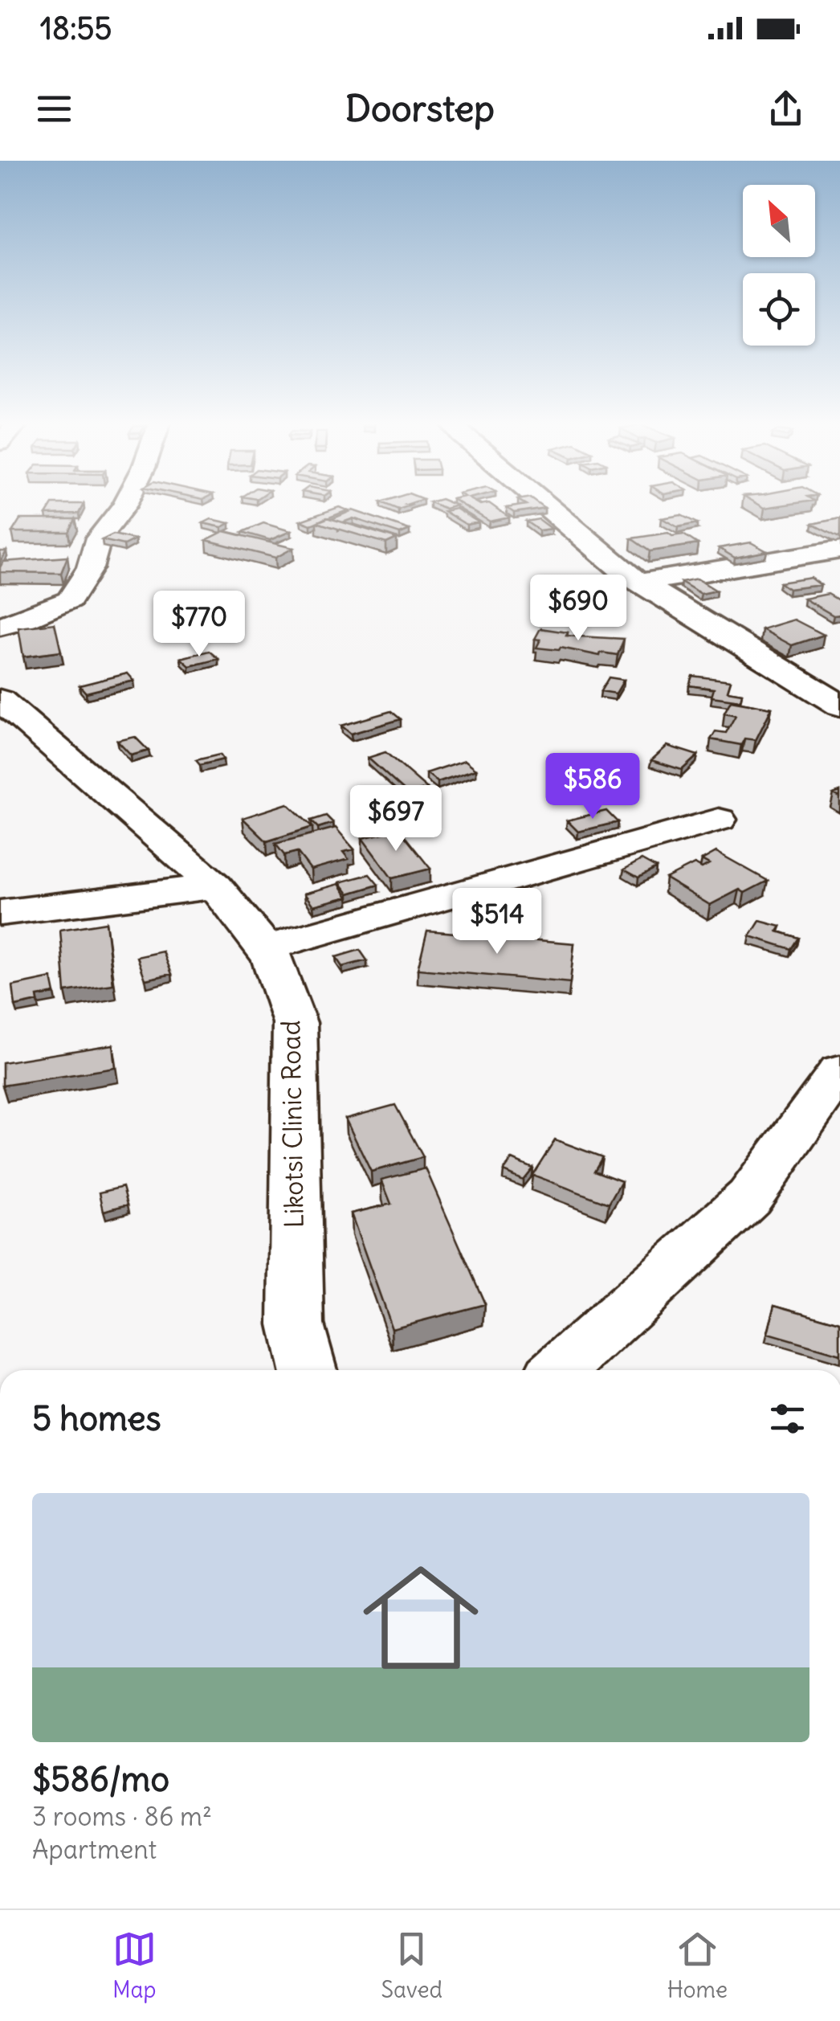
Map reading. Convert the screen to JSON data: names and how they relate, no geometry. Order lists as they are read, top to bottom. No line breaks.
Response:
{"streets":{"street":["Likotsi Clinic Road"]},"north":"top left","page":{"status":"18:55","header":"Doorstep","price":["$690","$770","$586","$697","$514"],"heading":"5 homes","list":[{"name":"$586/mo","note":"3 rooms · 86 m² · Apartment"}],"tabs":["Map","Saved","Home"]}}
